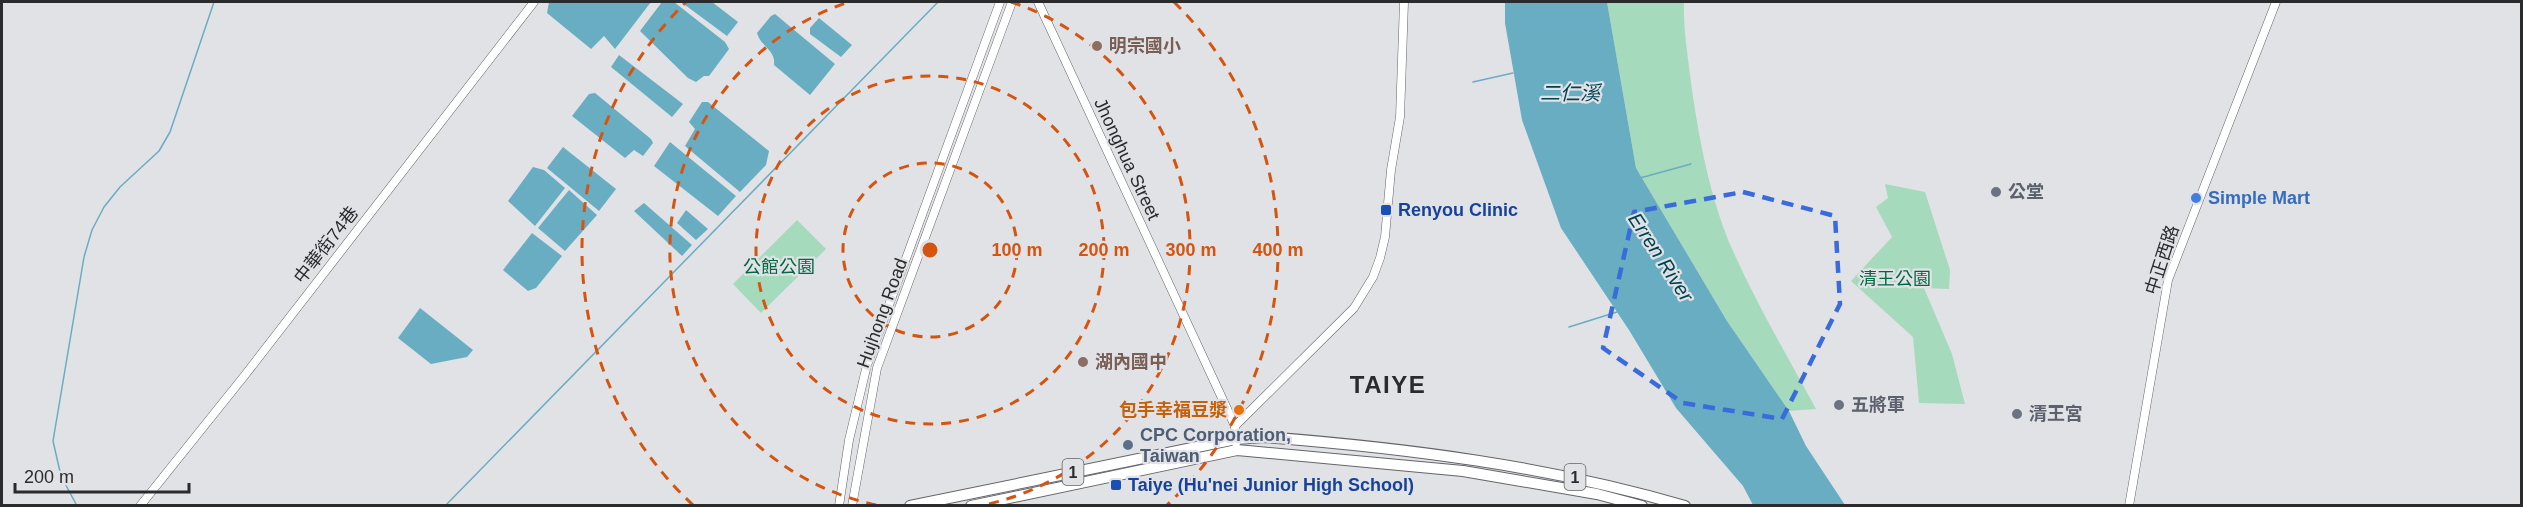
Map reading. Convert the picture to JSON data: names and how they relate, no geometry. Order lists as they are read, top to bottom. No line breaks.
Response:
{"streets":{"main road":["1"],"street":["Jhonghua Street","中華街74巷","中正西路","Hujhong Road"]},"districts":["TAIYE"],"water":["二仁溪","Erren River"],"parks":["公館公園","清王公園"],"places":{"other":["明宗國小","公堂","Simple Mart","湖內國中","五將軍","包手幸福豆漿","清王宮","CPC Corporation, Taiwan"],"transit":["Renyou Clinic","Taiye (Hu'nei Junior High School)"]},"scale_bar":"200 m","rings":["100 m","200 m","300 m","400 m"]}
